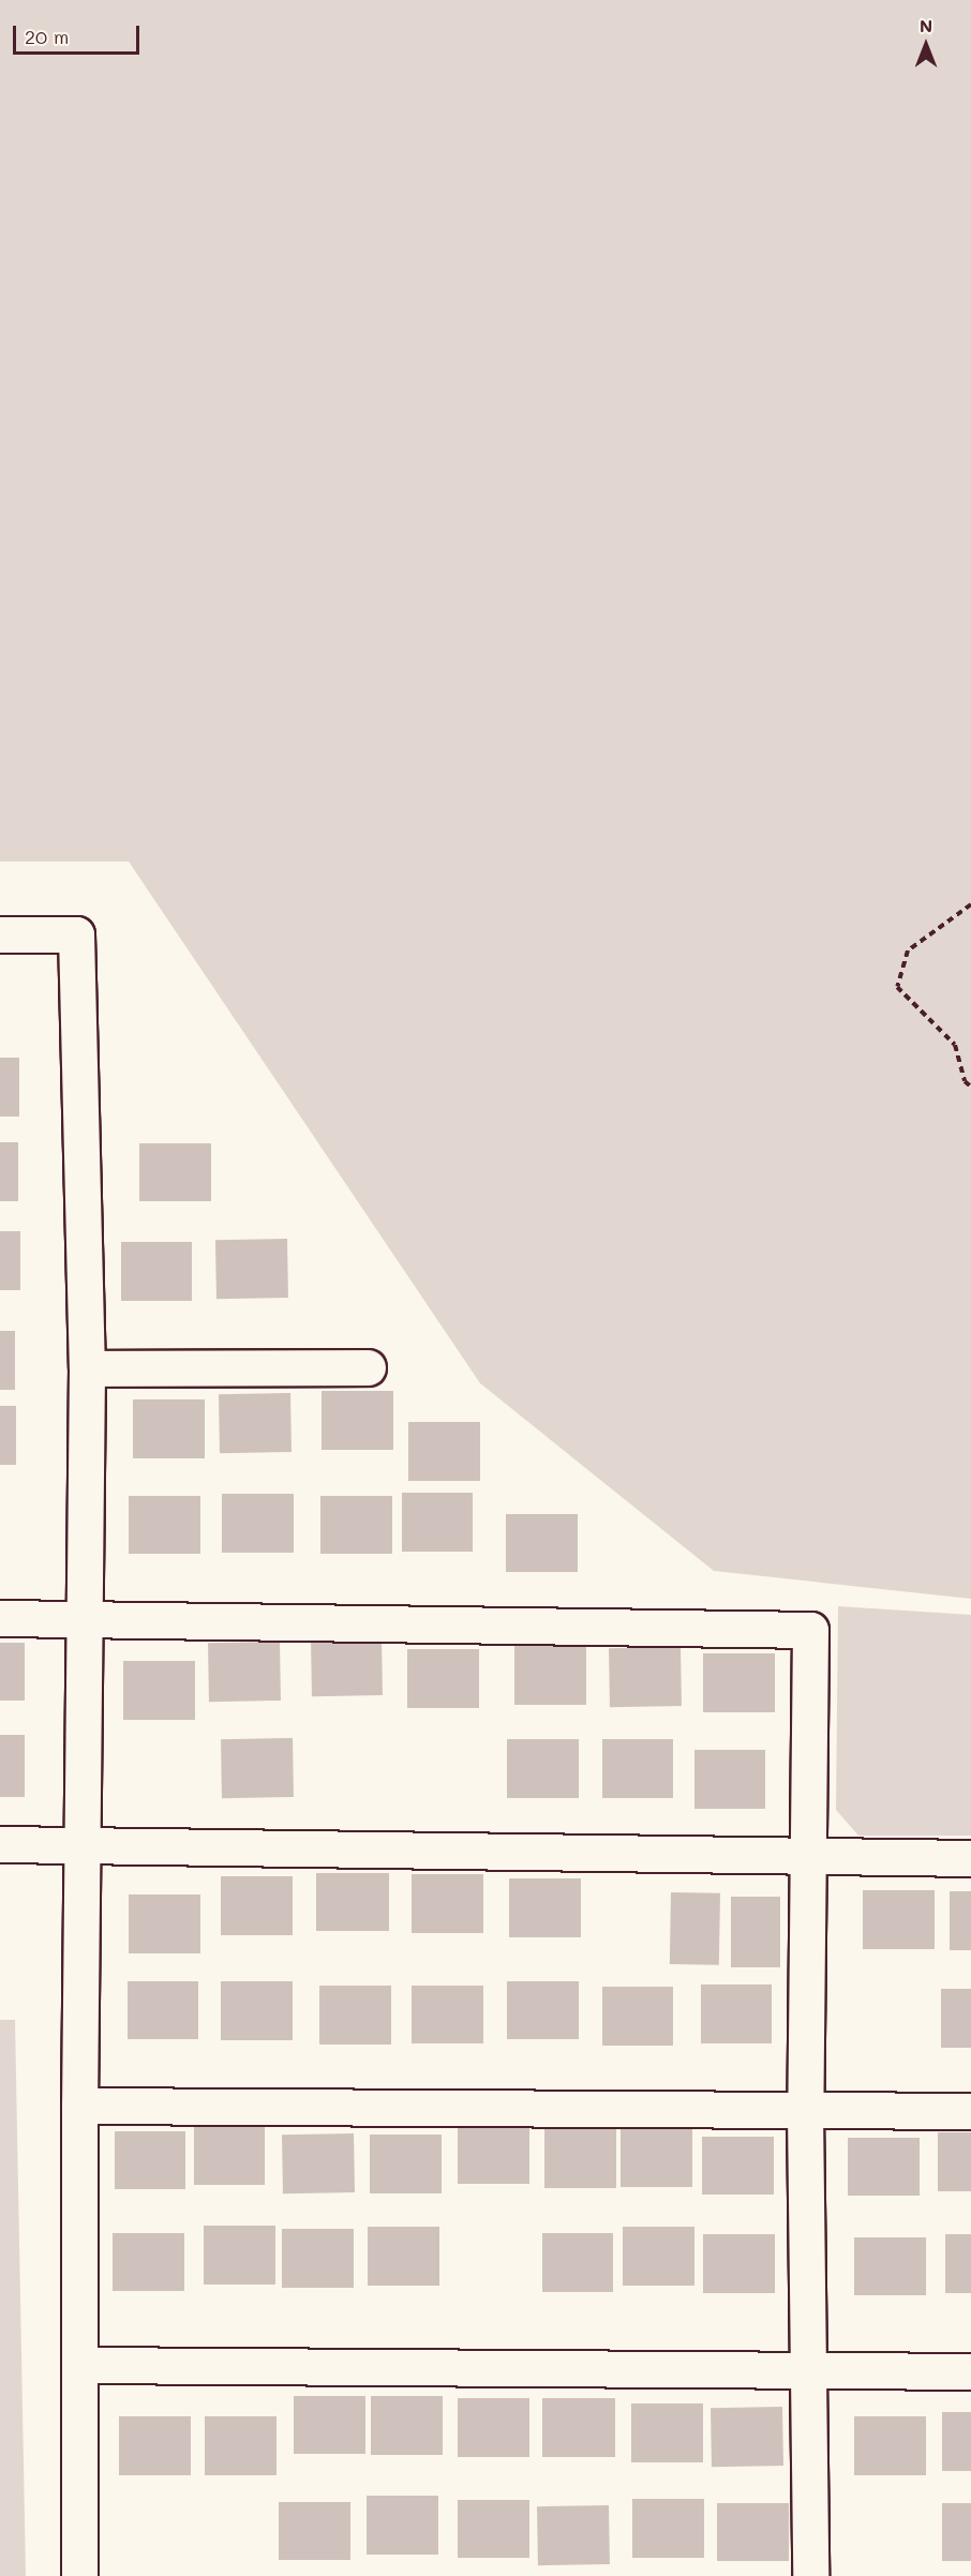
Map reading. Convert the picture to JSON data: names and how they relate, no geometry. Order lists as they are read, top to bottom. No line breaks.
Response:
{"scale_bar":"20 m","north":"top"}
